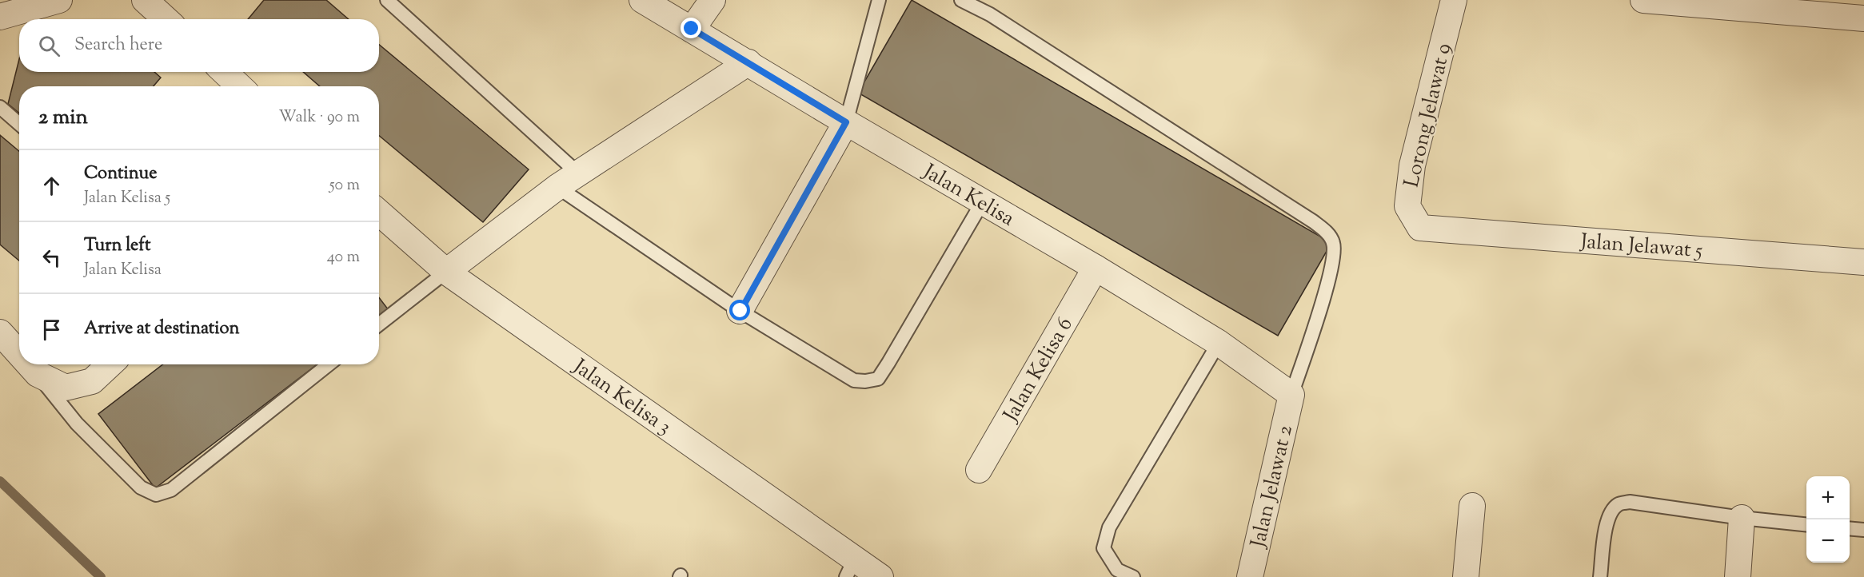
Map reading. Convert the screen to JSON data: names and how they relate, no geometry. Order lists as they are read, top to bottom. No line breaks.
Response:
{"streets":{"street":["Lorong Jelawat 9","Jalan Kelisa","Jalan Jelawat 5","Jalan Kelisa 6","Jalan Kelisa 3","Jalan Jelawat 2"]},"crossings":[["Lorong Jelawat 9","Jalan Jelawat 5"],["Jalan Kelisa","Jalan Kelisa 6"],["Jalan Kelisa","Jalan Jelawat 2"]],"page":{"search":"Search here","heading":["2 min","Walk · 90 m"],"list":[["Continue","Jalan Kelisa 5","50 m"],["Turn left","Jalan Kelisa","40 m"],"Arrive at destination"],"map_buttons":["+","−"]}}
